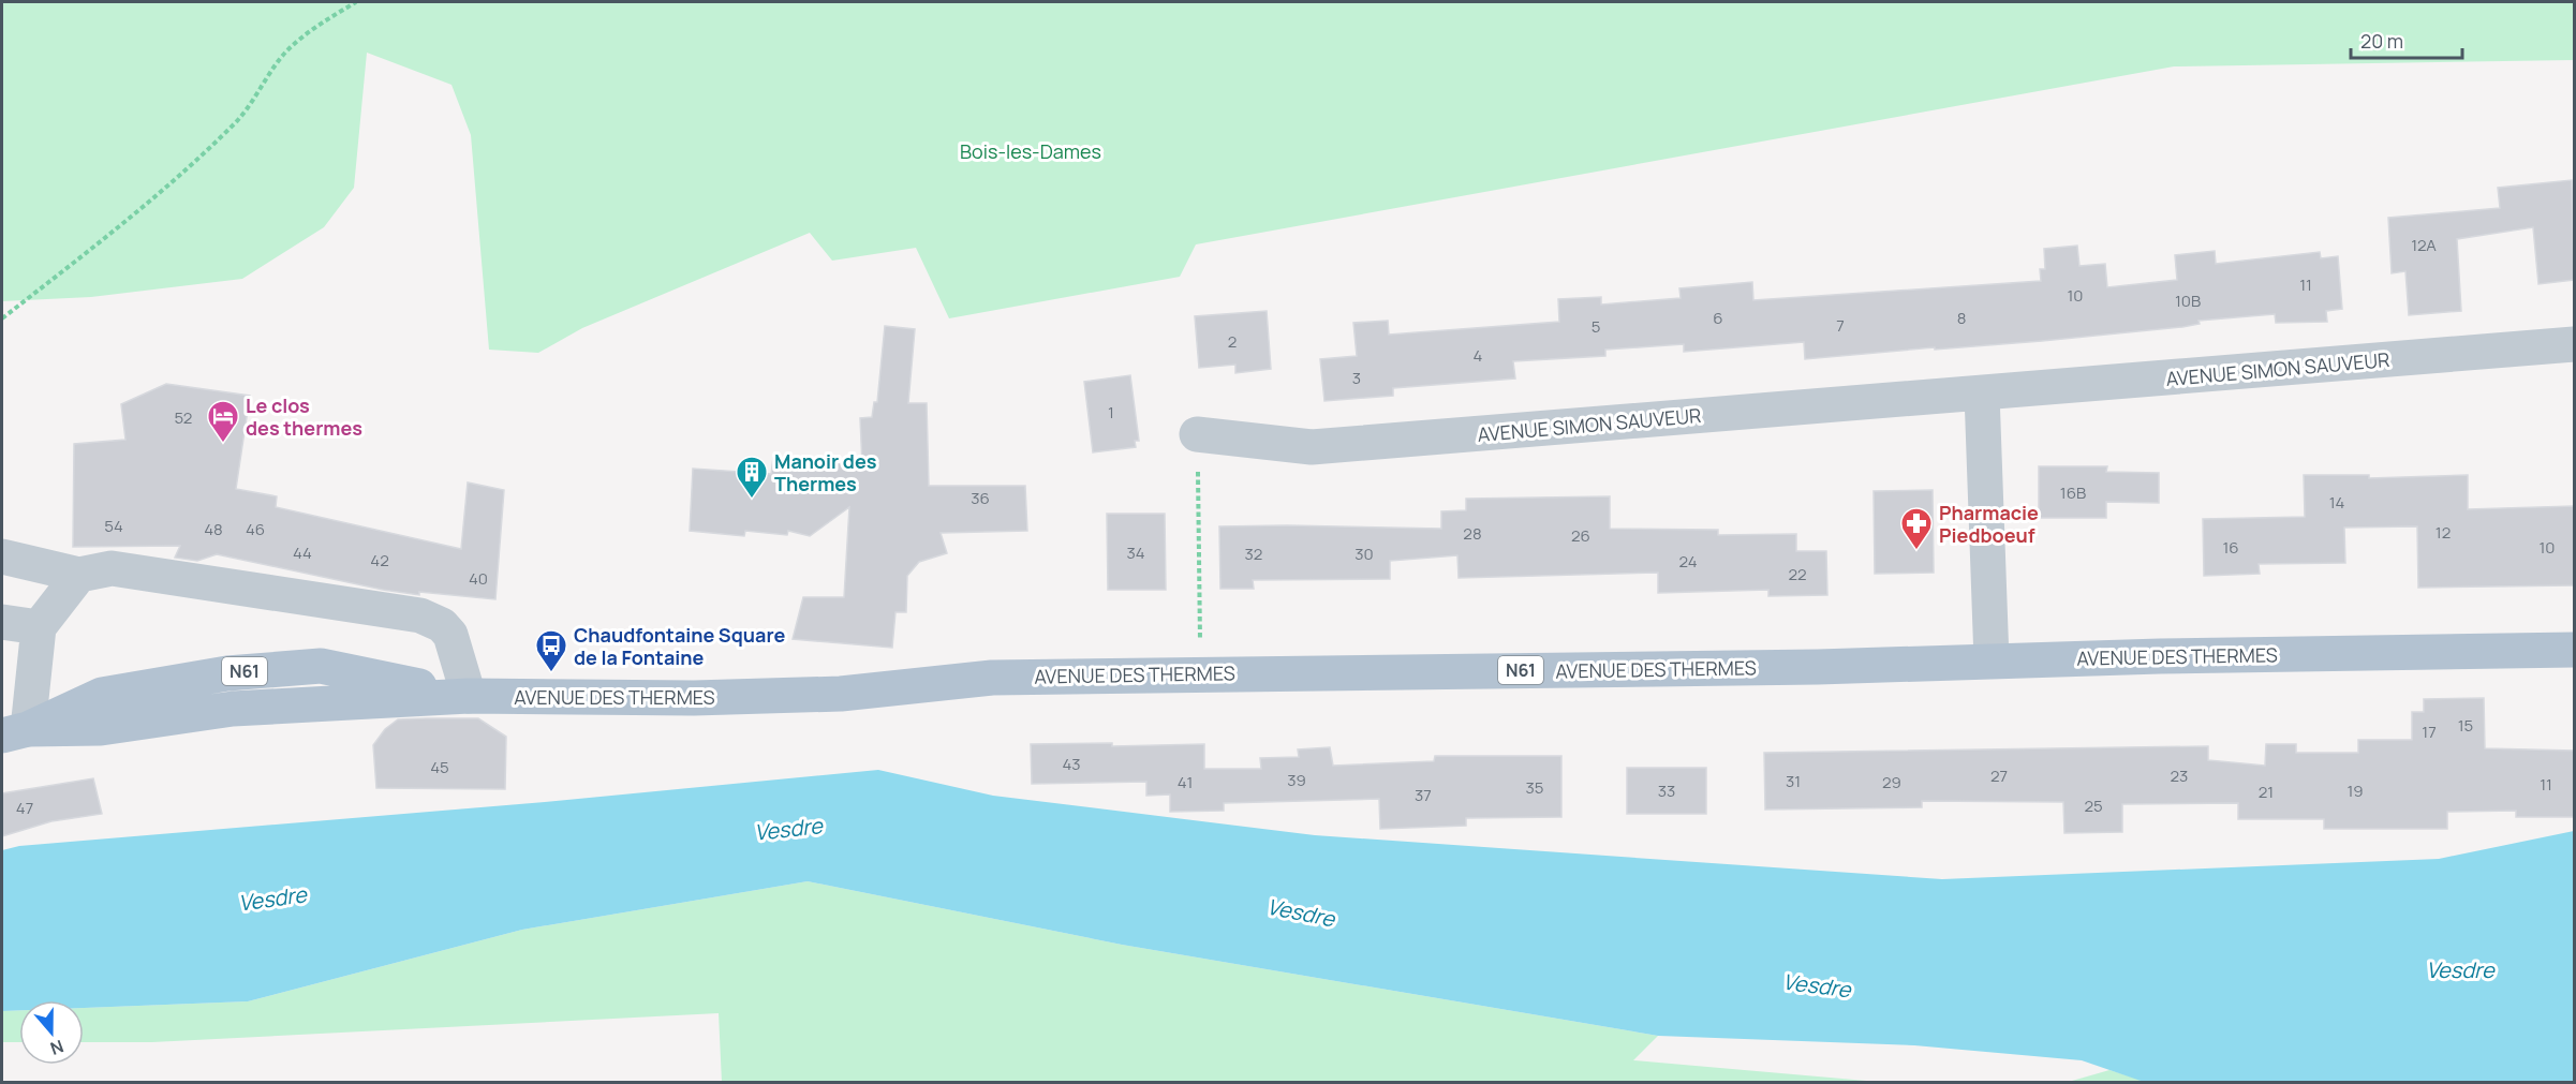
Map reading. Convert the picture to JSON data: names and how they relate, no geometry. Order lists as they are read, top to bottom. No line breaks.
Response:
{"streets":{"main road":["AVENUE DES THERMES","N61"],"street":["AVENUE SIMON SAUVEUR"]},"water":["Vesdre"],"parks":["Bois-les-Dames"],"places":{"hotel":["Le clos des thermes"],"building":["Manoir des Thermes"],"pharmacy":["Pharmacie Piedboeuf"],"bus stop":["Chaudfontaine Square de la Fontaine"]},"house_numbers":["12A","11","10","10B","6","8","7","5","2","4","3","1","52","16B","36","14","54","48","46","12","28","26","16","10","44","34","32","30","42","24","22","40","15","17","43","45","27","23","39","31","41","29","11","35","33","19","21","37","25","47"],"scale_bar":"20 m","north":"bottom"}
